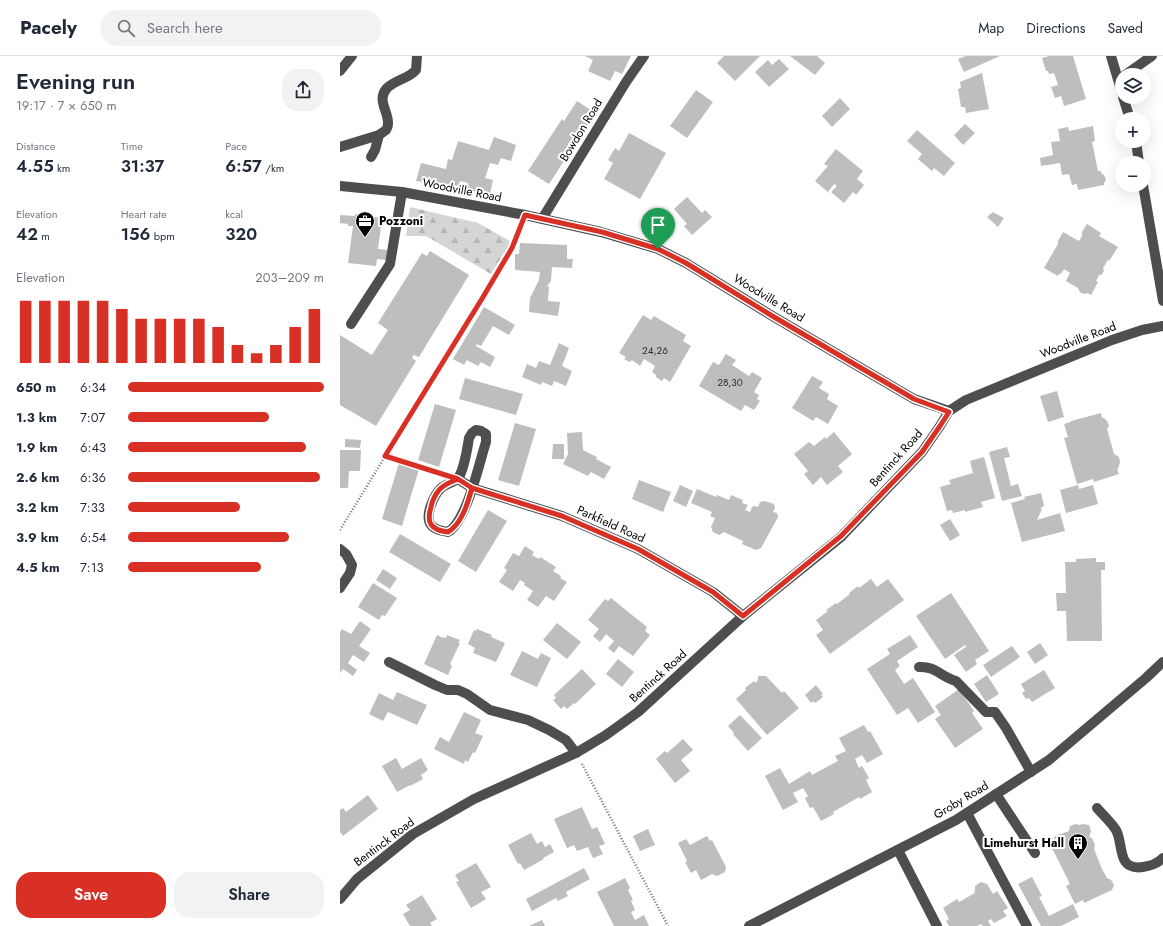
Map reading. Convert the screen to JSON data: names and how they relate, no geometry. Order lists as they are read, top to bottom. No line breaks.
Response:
{"streets":{"street":["Bowdon Road","Woodville Road","Bentinck Road","Parkfield Road","Groby Road"]},"crossings":[["Bowdon Road","Woodville Road"],["Woodville Road","Bentinck Road"],["Bentinck Road","Parkfield Road"]],"places":{"office":["Pozzoni"],"building":["Limehurst Hall"]},"house_numbers":["24,26","28,30"],"page":{"header":"Pacely","search":"Search here","nav":["Map","Directions","Saved"],"heading":["Evening run","19:17 · 7 × 650 m"],"map_buttons":["+","−"],"stats":[["Distance","4.55 km"],["Time","31:37"],["Pace","6:57 /km"],["Elevation","42 m"],["Heart rate","156 bpm"],["kcal","320"]],"chart":["Elevation","203–209 m"],"list":[{"name":"650 m","note":"6:34"},{"name":"1.3 km","note":"7:07"},{"name":"1.9 km","note":"6:43"},{"name":"2.6 km","note":"6:36"},{"name":"3.2 km","note":"7:33"},{"name":"3.9 km","note":"6:54"},{"name":"4.5 km","note":"7:13"}],"buttons":["Save","Share"]}}
